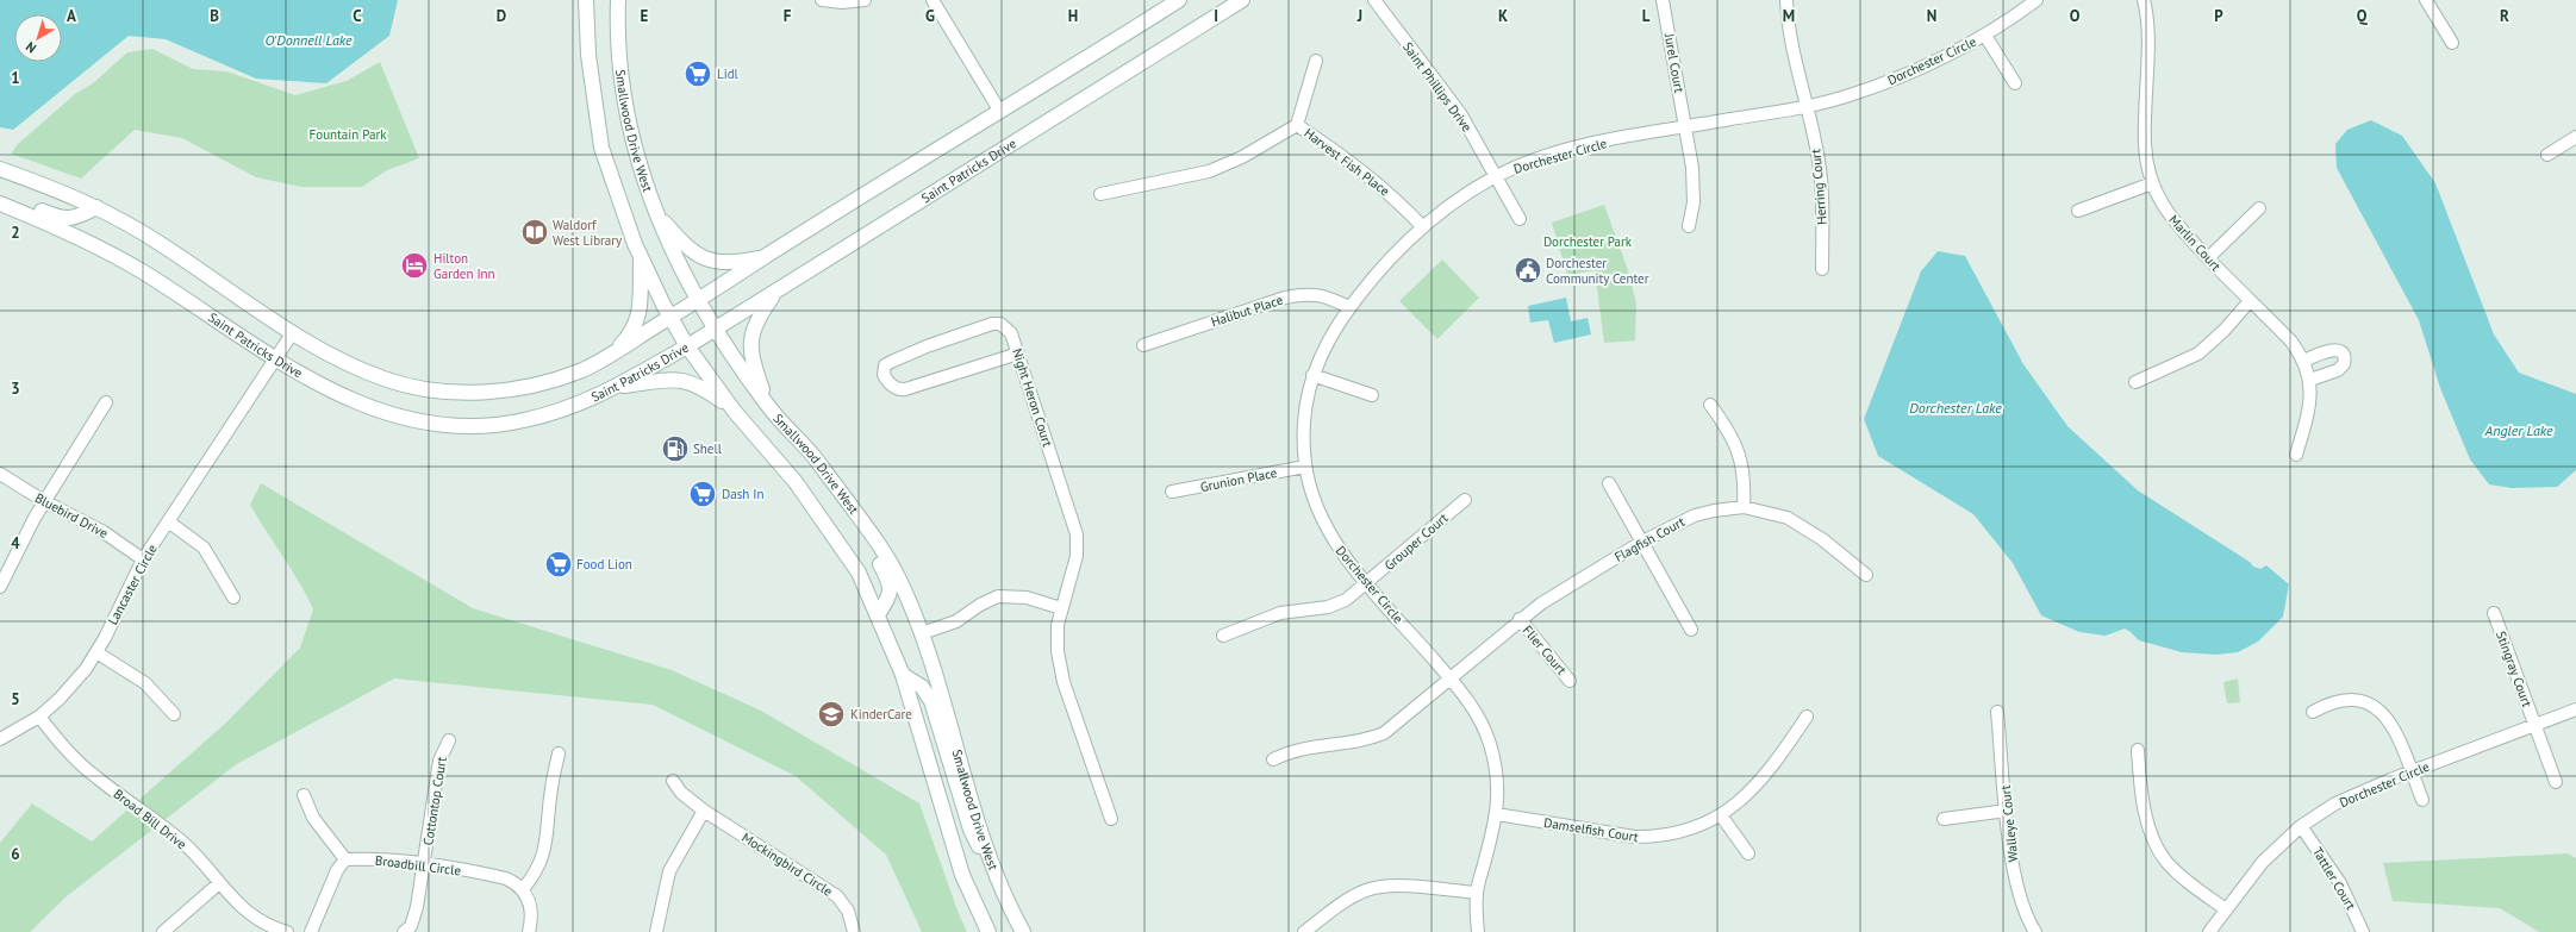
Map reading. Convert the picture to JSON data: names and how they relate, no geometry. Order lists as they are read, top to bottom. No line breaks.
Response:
{"streets":{"main road":["Smallwood Drive West","Saint Patricks Drive"],"street":["Dorchester Circle","Jurel Court","Saint Phillips Drive","Harvest Fish Place","Herring Court","Marlin Court","Halibut Place","Night Heron Court","Grunion Place","Bluebird Drive","Flagfish Court","Grouper Court","Lancaster Circle","Flier Court","Stingray Court","Cottontop Court","Broad Bill Drive","Walleye Court","Damselfish Court","Mockingbird Circle","Broadbill Circle","Tattler Court"]},"crossings":[["Dorchester Circle","Jurel Court"],["Dorchester Circle","Saint Phillips Drive"],["Dorchester Circle","Harvest Fish Place"],["Dorchester Circle","Herring Court"],["Dorchester Circle","Halibut Place"],["Dorchester Circle","Grunion Place"],["Dorchester Circle","Flagfish Court"],["Dorchester Circle","Grouper Court"],["Dorchester Circle","Stingray Court"],["Dorchester Circle","Damselfish Court"],["Dorchester Circle","Tattler Court"],["Smallwood Drive West","Saint Patricks Drive"],["Saint Patricks Drive","Lancaster Circle"],["Bluebird Drive","Lancaster Circle"],["Flagfish Court","Flier Court"],["Lancaster Circle","Broad Bill Drive"],["Cottontop Court","Broadbill Circle"]],"water":["O'Donnell Lake","Dorchester Lake","Angler Lake"],"parks":["Fountain Park","Dorchester Park"],"places":{"supermarket":["Lidl","Dash In","Food Lion"],"library":["Waldorf West Library"],"hotel":["Hilton Garden Inn"],"public building":["Dorchester Community Center"],"fuel station":["Shell"],"school or university":["KinderCare"]},"north":"bottom left","grid":{"columns":["A","B","C","D","E","F","G","H","I","J","K","L","M","N","O","P","Q","R"],"rows":["1","2","3","4","5","6"]}}
